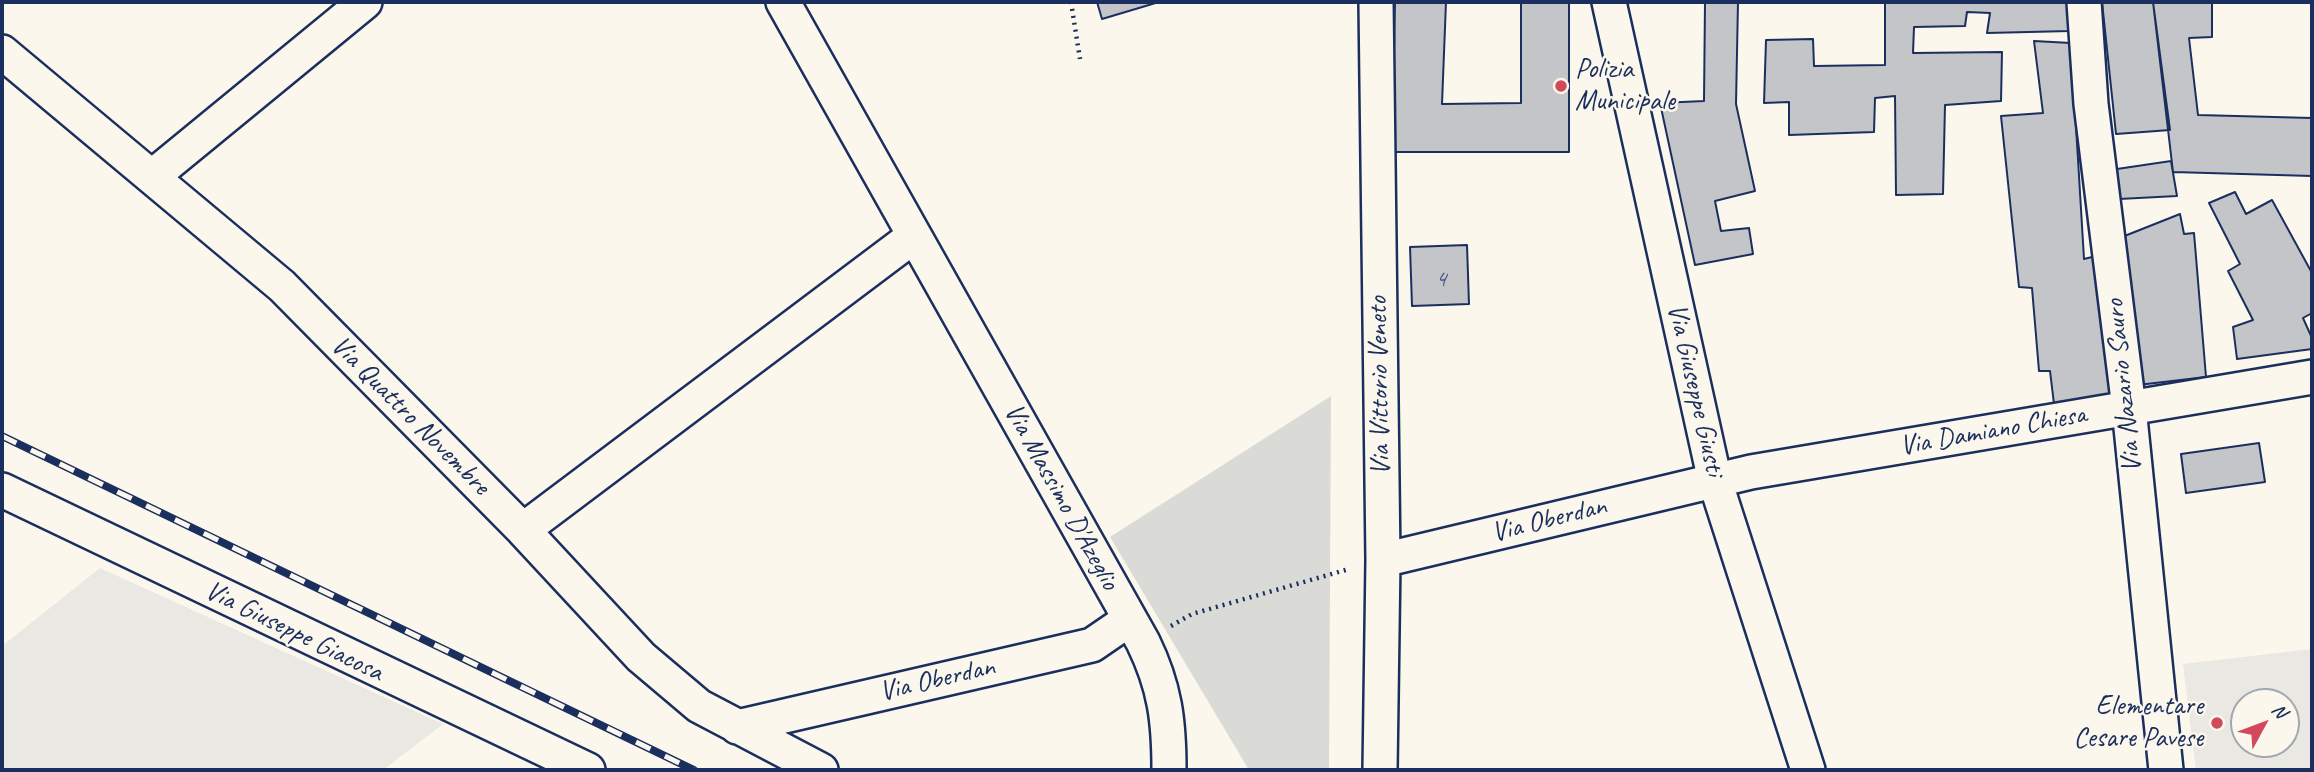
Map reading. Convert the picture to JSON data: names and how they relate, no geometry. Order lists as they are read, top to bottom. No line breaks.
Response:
{"streets":{"street":["Via Vittorio Veneto","Via Nazario Sauro","Via Giuseppe Giusti","Via Quattro Novembre","Via Damiano Chiesa","Via Massimo D'Azeglio","Via Oberdan","Via Giuseppe Giacosa"]},"crossings":[["Via Vittorio Veneto","Via Oberdan"],["Via Nazario Sauro","Via Damiano Chiesa"],["Via Giuseppe Giusti","Via Damiano Chiesa"],["Via Giuseppe Giusti","Via Oberdan"],["Via Quattro Novembre","Via Oberdan"],["Via Damiano Chiesa","Via Oberdan"],["Via Massimo D'Azeglio","Via Oberdan"]],"places":["Polizia Municipale","Elementare Cesare Pavese"],"house_numbers":["4"],"north":"top right"}
